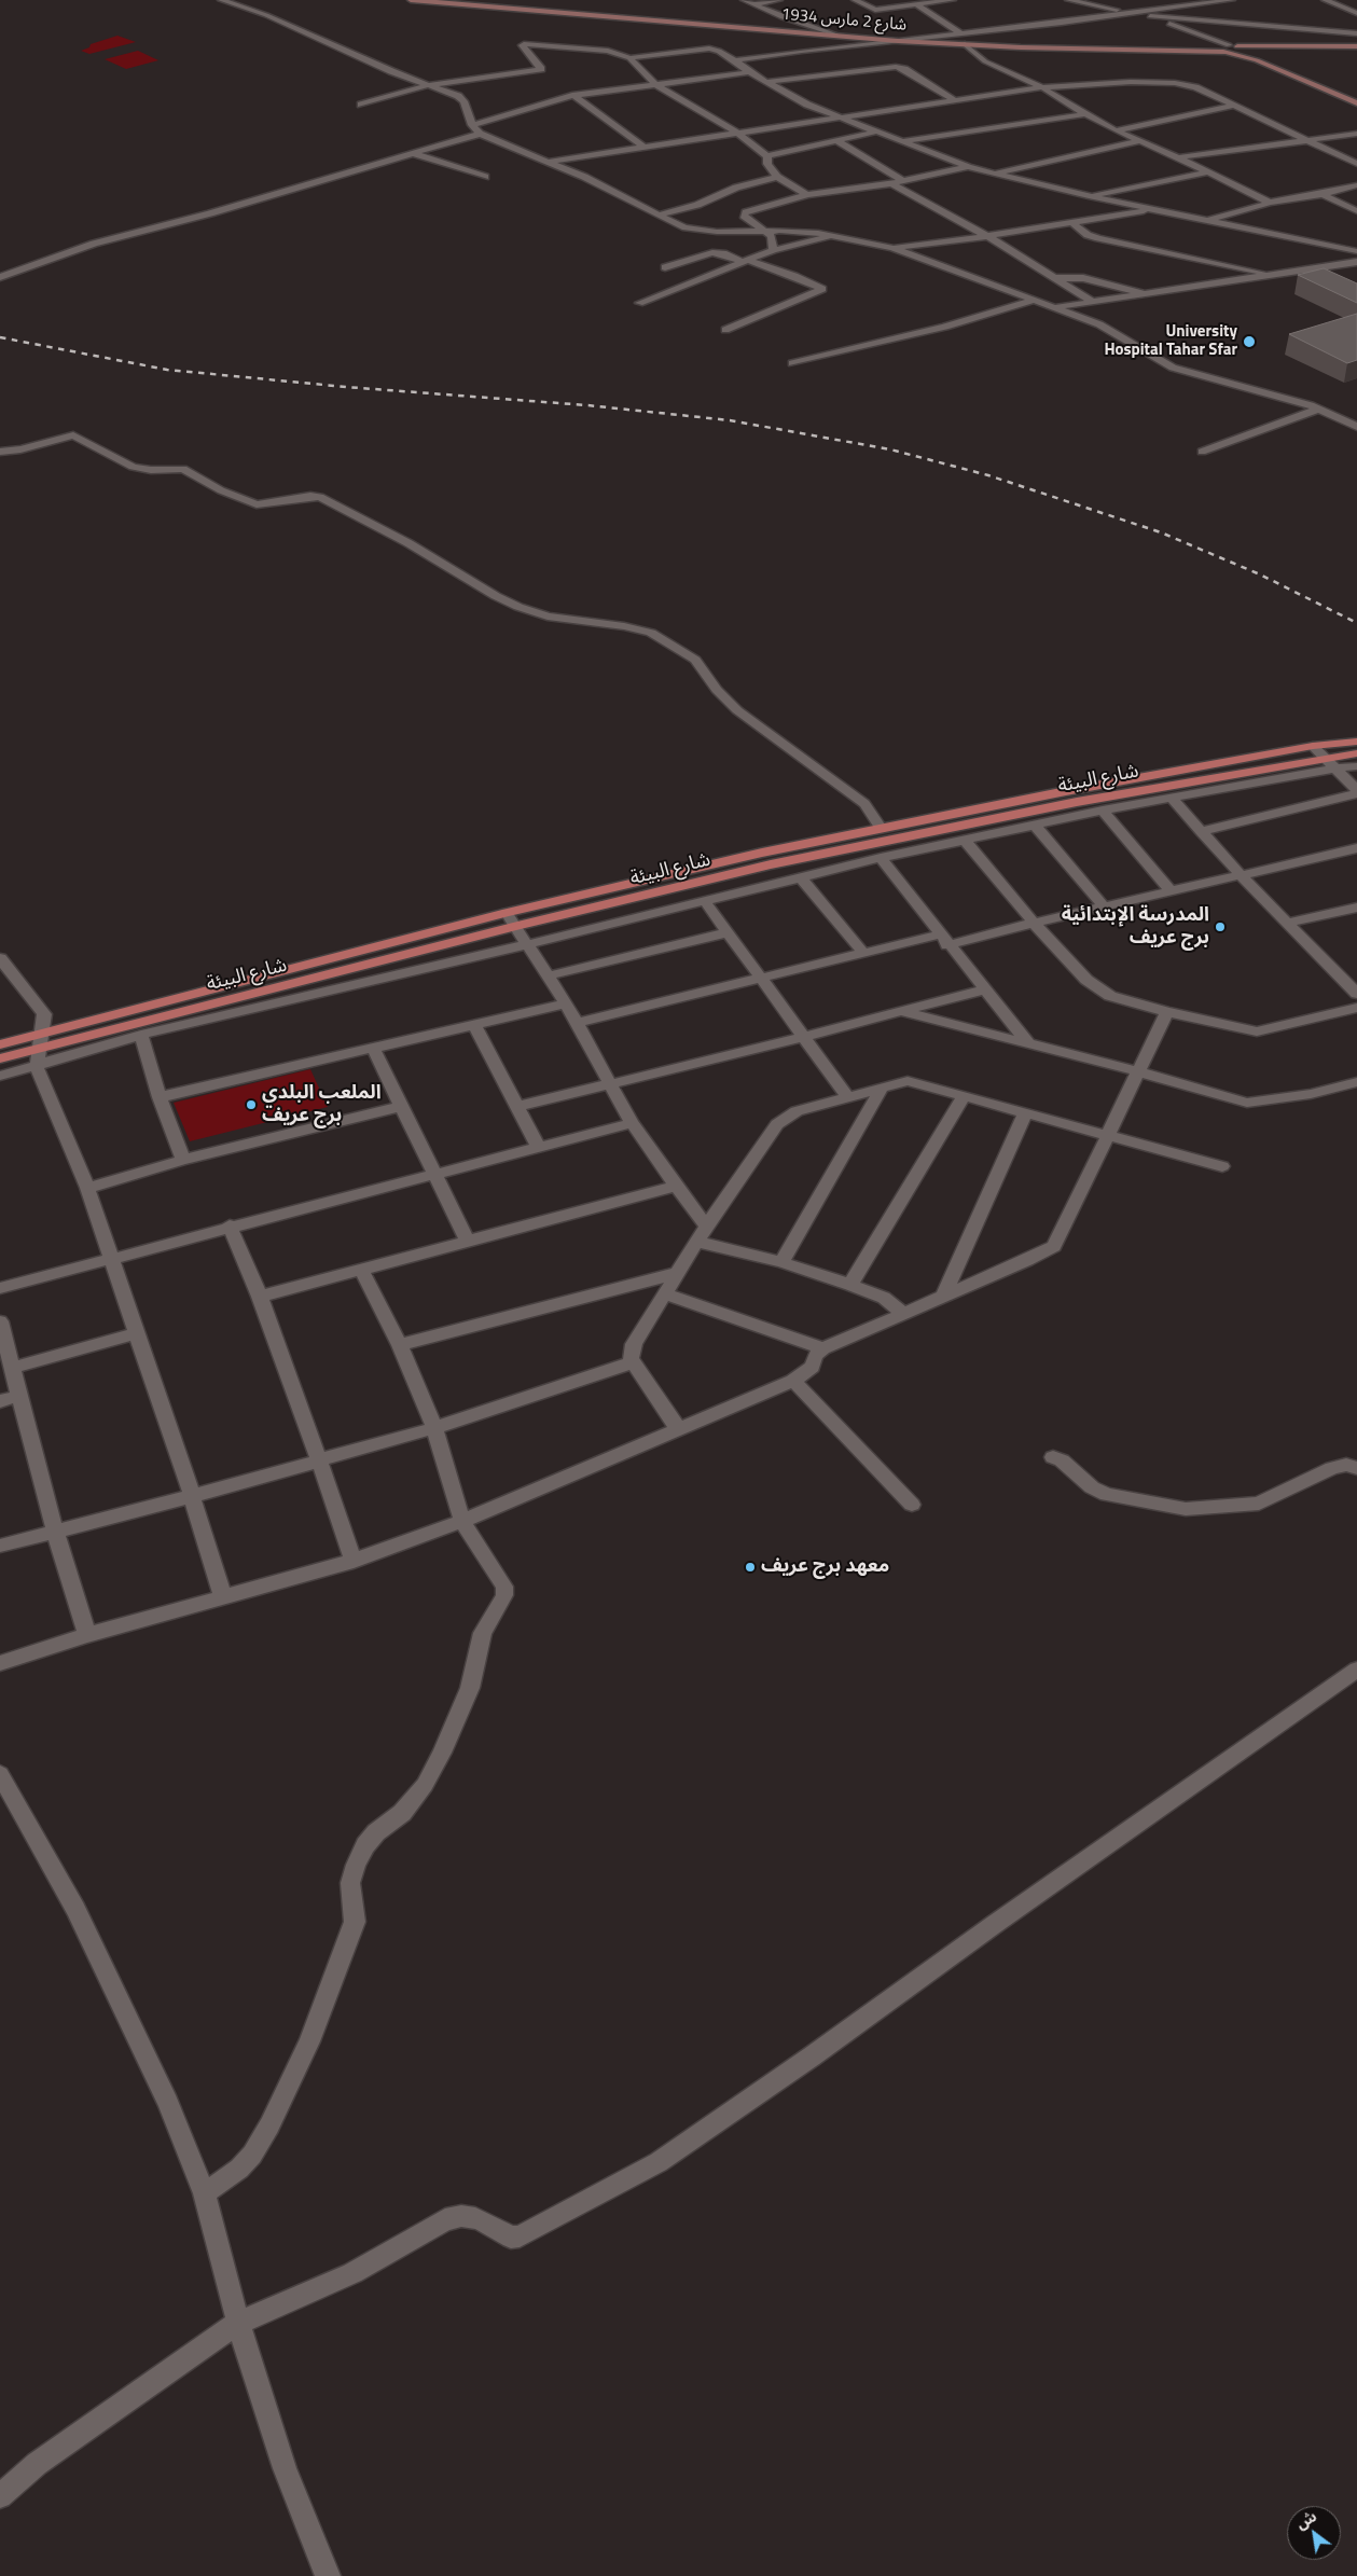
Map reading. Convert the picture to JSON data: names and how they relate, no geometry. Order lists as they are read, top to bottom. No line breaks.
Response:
{"streets":{"main road":["شارع البيئة"],"street":["شارع 2 مارس 1934"]},"places":["University Hospital Tahar Sfar","المدرسة الإبتدائية برج عريف","الملعب البلدي برج عريف","معهد برج عريف"],"north":"top left"}
